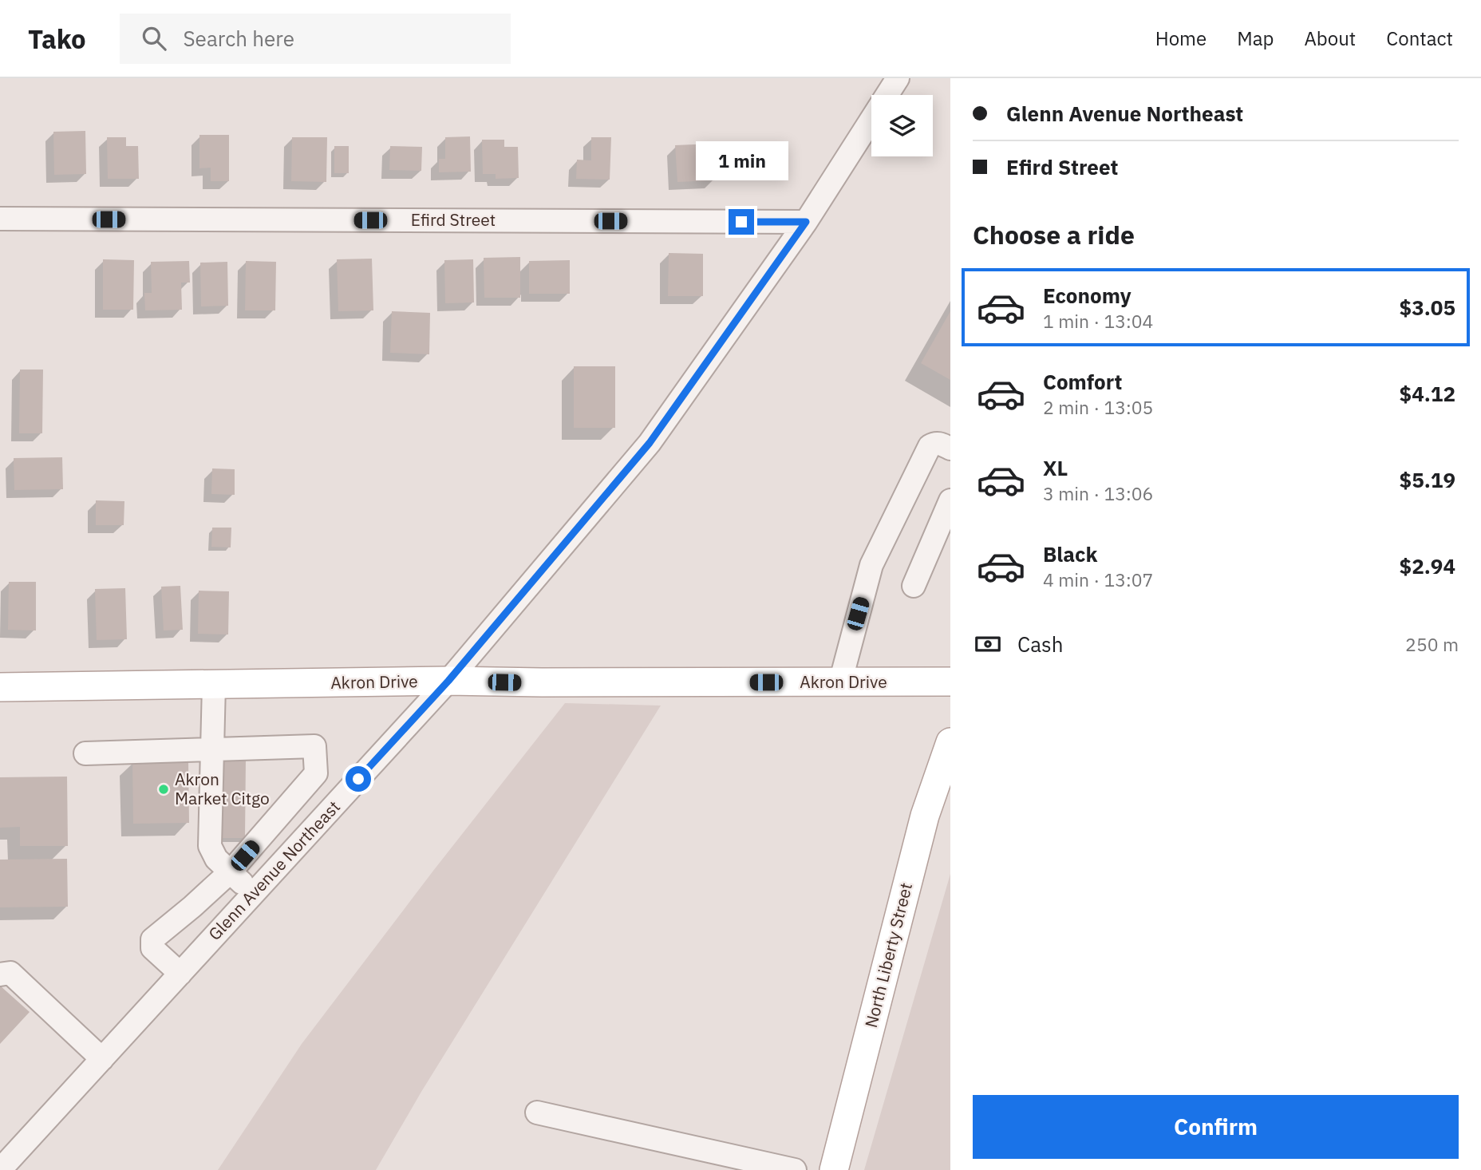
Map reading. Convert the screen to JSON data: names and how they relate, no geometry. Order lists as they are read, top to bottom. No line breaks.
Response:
{"streets":{"main road":["Akron Drive","North Liberty Street"],"street":["Efird Street","Glenn Avenue Northeast"]},"crossings":[["Efird Street","Glenn Avenue Northeast"],["Akron Drive","Glenn Avenue Northeast"]],"places":["Akron Market Citgo"],"page":{"header":"Tako","search":"Search here","nav":["Home","Map","About","Contact"],"banner":["Glenn Avenue Northeast","Efird Street"],"bubble":"1 min","heading":"Choose a ride","list":[{"name":"Economy","note":"1 min · 13:04","value":"$3.05"},{"name":"Comfort","note":"2 min · 13:05","value":"$4.12"},{"name":"XL","note":"3 min · 13:06","value":"$5.19"},{"name":"Black","note":"4 min · 13:07","value":"$2.94"}],"pay":["Cash","250 m"],"buttons":"Confirm"}}
